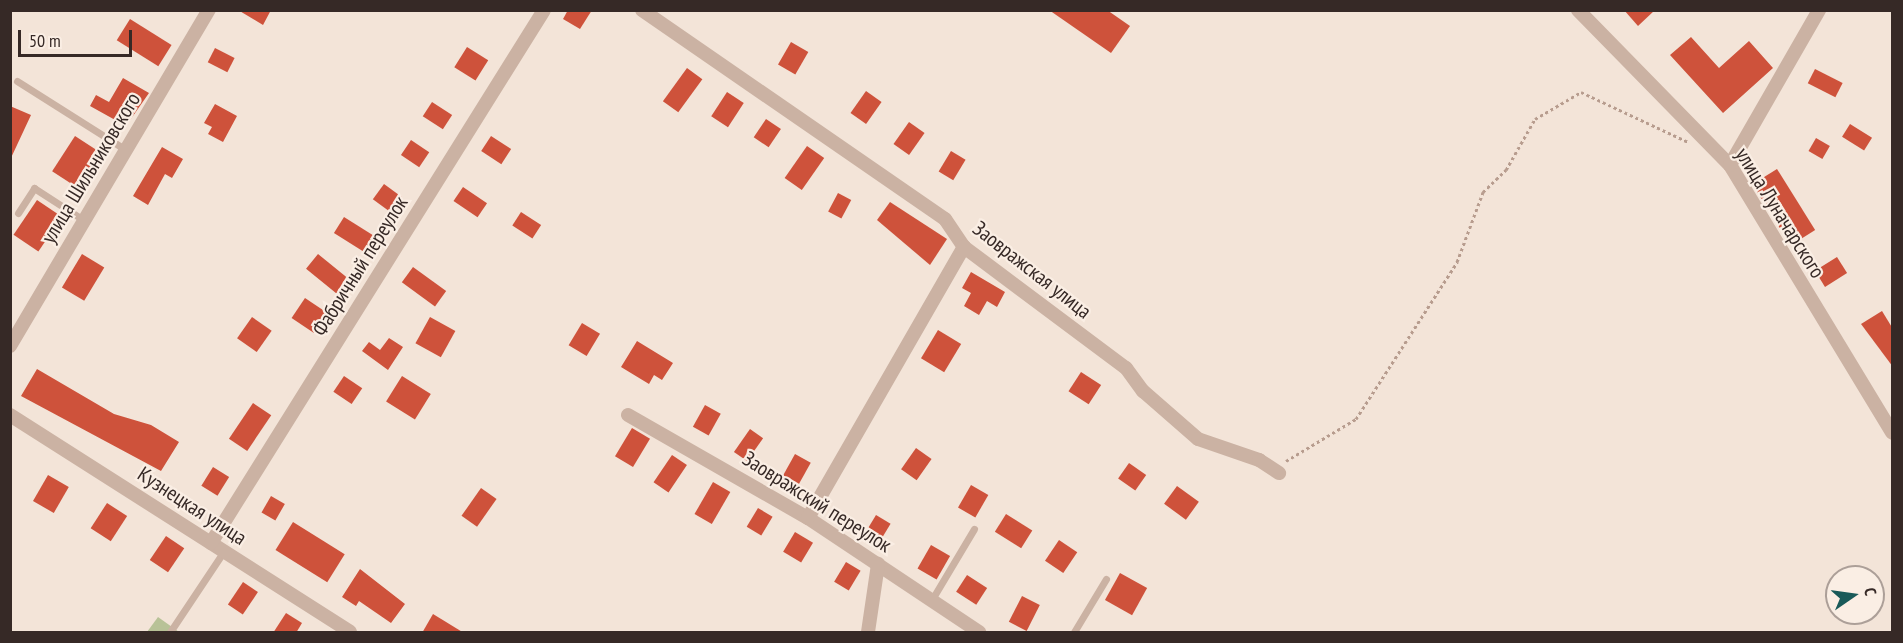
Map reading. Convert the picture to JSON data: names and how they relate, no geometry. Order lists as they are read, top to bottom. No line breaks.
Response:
{"streets":{"street":["улица Шильниковского","улица Луначарского","Фабричный переулок","Заовражская улица","Заовражский переулок","Кузнецкая улица"]},"crossings":[["Фабричный переулок","Кузнецкая улица"]],"scale_bar":"50 m","north":"right"}
